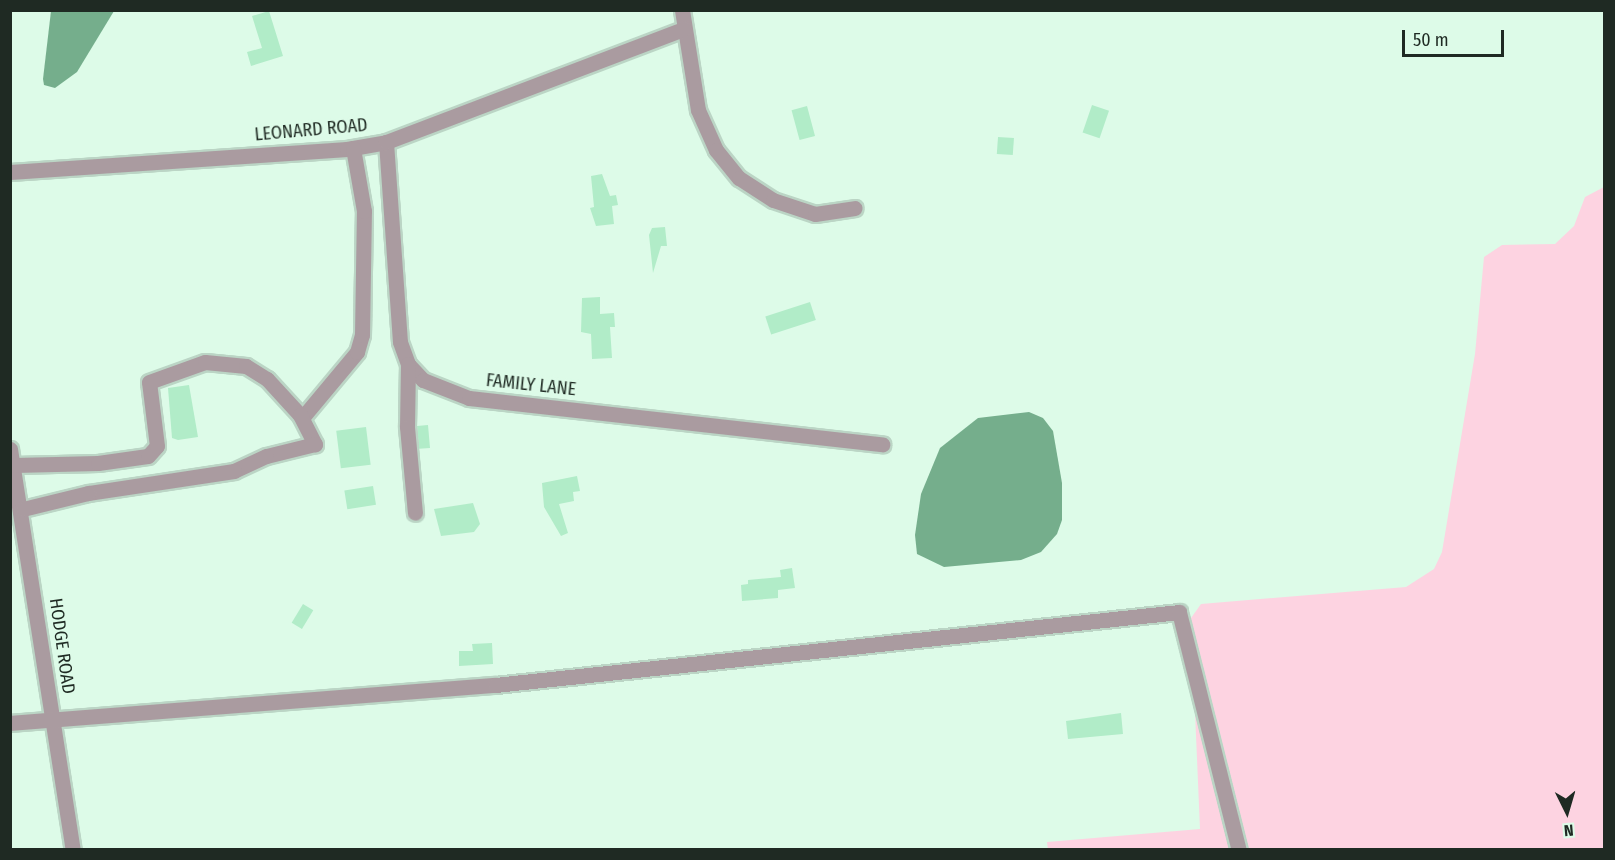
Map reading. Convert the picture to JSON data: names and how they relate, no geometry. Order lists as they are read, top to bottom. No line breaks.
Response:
{"streets":{"street":["LEONARD ROAD","FAMILY LANE","HODGE ROAD"]},"scale_bar":"50 m","north":"bottom"}
